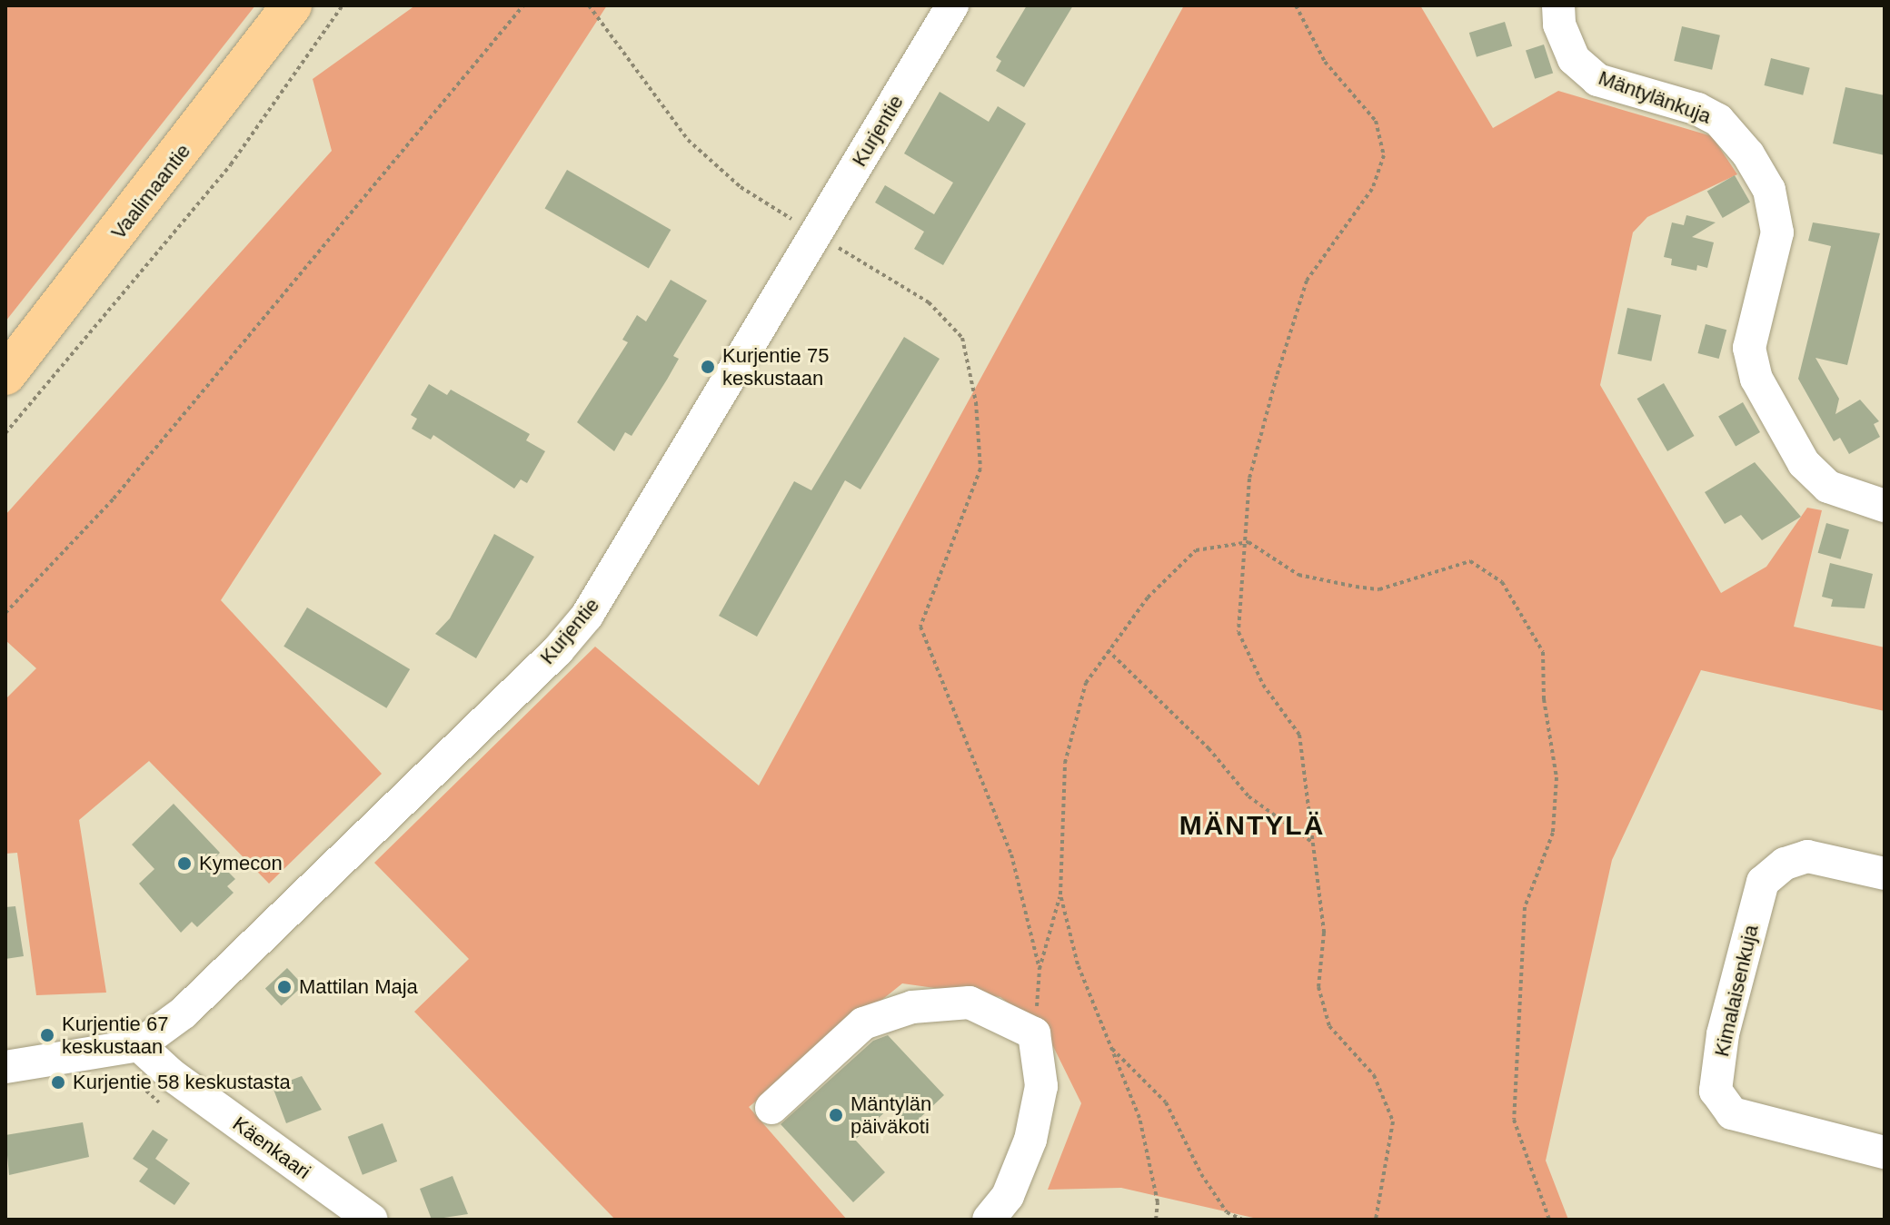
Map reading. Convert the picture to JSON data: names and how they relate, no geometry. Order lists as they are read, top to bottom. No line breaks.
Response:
{"streets":{"main road":["Vaalimaantie"],"street":["Mäntylänkuja","Kurjentie","Kimalaisenkuja","Käenkaari"]},"crossings":[["Kurjentie","Käenkaari"]],"districts":["MÄNTYLÄ"],"places":["Kurjentie 75 keskustaan","Kymecon","Mattilan Maja","Kurjentie 67 keskustaan","Kurjentie 58 keskustasta","Mäntylän päiväkoti"]}
